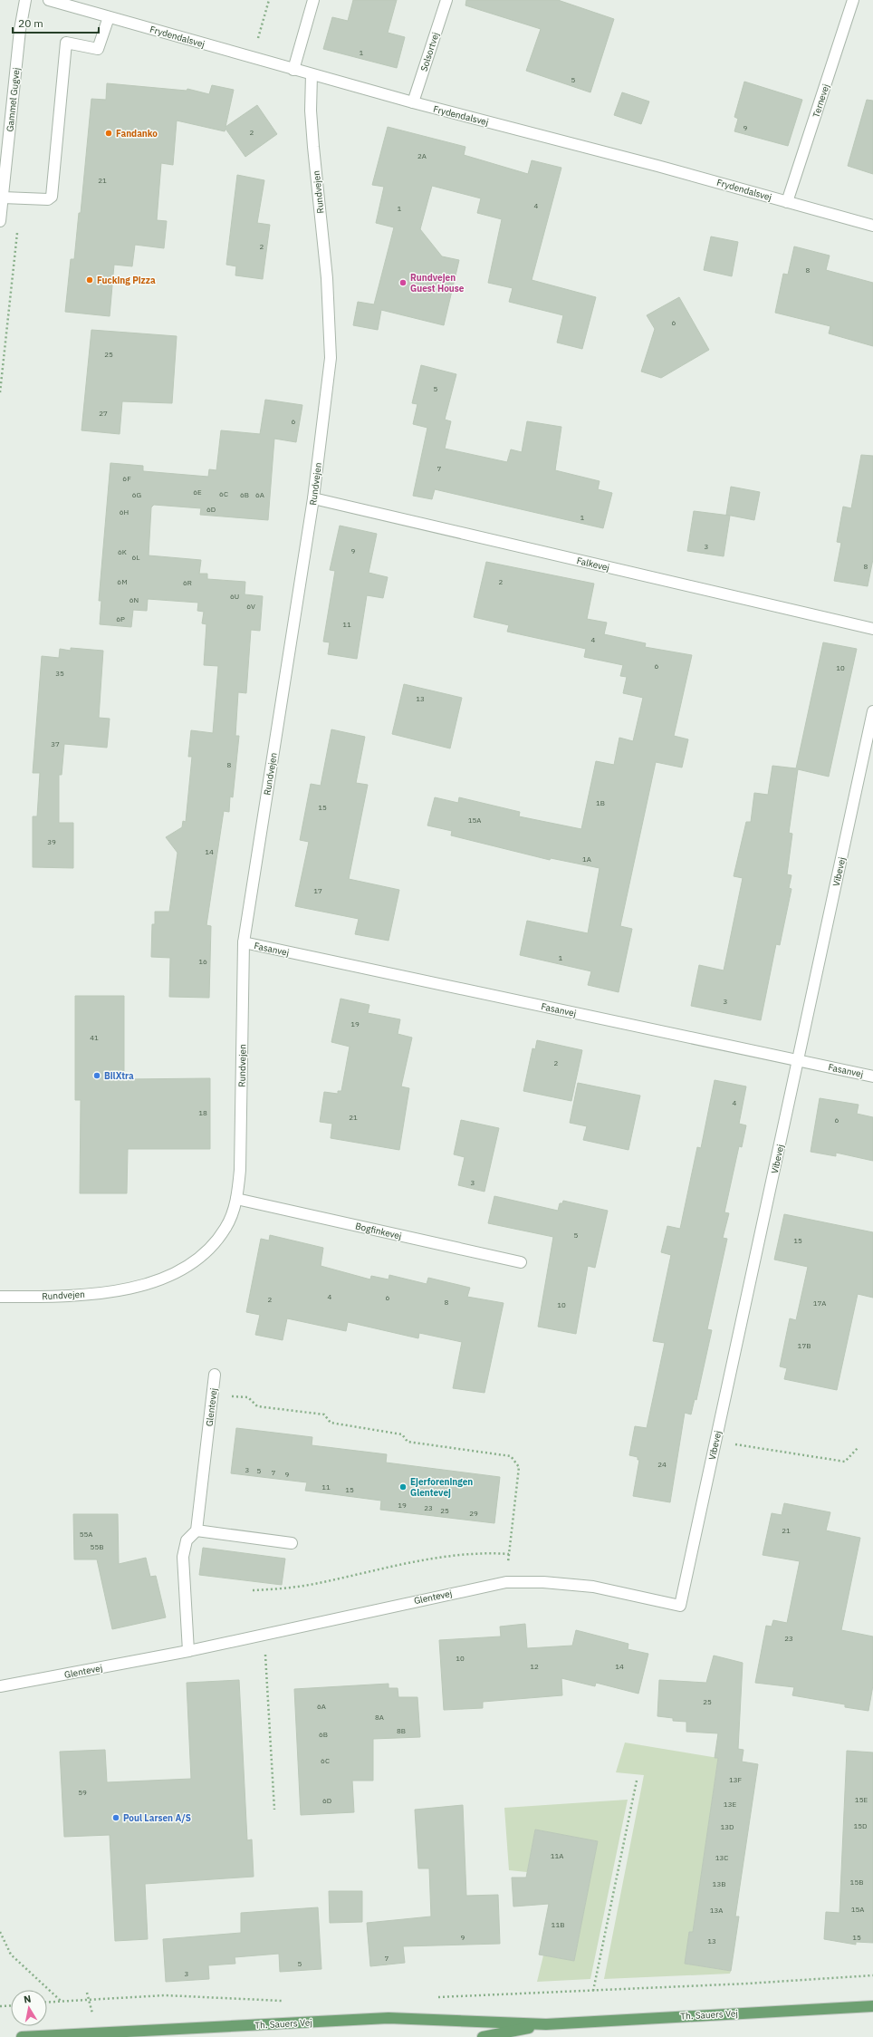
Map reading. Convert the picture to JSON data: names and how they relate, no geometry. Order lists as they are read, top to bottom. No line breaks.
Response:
{"streets":{"main road":["Th. Sauers Vej"],"street":["Frydendalsvej","Solsortvej","Gammel Gugvej","Ternevej","Rundvejen","Falkevej","Vibevej","Fasanvej","Bogfinkevej","Glentevej"]},"crossings":[["Frydendalsvej","Solsortvej"],["Frydendalsvej","Ternevej"],["Frydendalsvej","Rundvejen"],["Rundvejen","Falkevej"],["Rundvejen","Fasanvej"],["Rundvejen","Bogfinkevej"],["Vibevej","Fasanvej"],["Vibevej","Glentevej"]],"places":["Fandanko","Fucking Pizza","Rundvejen Guest House","BilXtra","Ejerforeningen Glentevej","Poul Larsen A/S"],"house_numbers":["1","5","9","2","2A","21","4","1","2","8","6","25","5","27","6","7","6F","6E","6C","6G","6B","6A","6D","6H","1","3","9","6K","6L","8","6M","2","6R","6U","6N","6V","6P","11","4","6","10","35","13","37","8","1B","15","15A","39","14","1A","17","1","16","3","19","41","2","4","18","21","6","3","5","15","4","6","2","8","17A","10","17B","24","3","5","7","9","11","15","19","23","25","29","21","55A","55B","23","10","12","14","25","6A","8A","8B","6B","6C","13F","59","15E","6D","13E","15D","13D","11A","13C","15B","13B","15A","13A","11B","9","15","13","7","5","3"],"scale_bar":"20 m","north":"top"}
